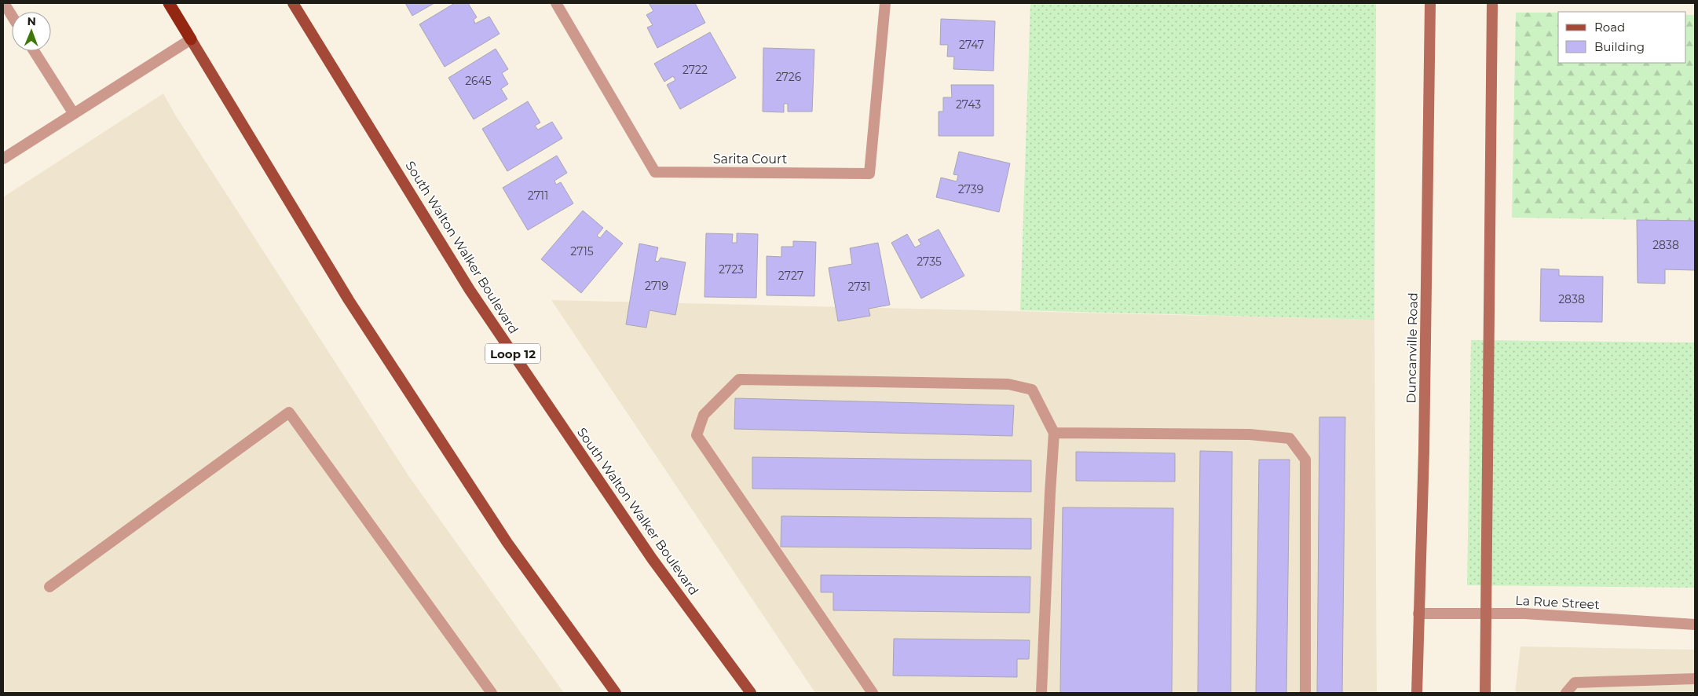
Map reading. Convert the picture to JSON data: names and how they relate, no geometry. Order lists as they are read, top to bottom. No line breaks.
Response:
{"streets":{"main road":["South Walton Walker Boulevard","Duncanville Road","Loop 12"],"street":["Sarita Court","La Rue Street"]},"crossings":[["Duncanville Road","La Rue Street"]],"house_numbers":["2747","2722","2726","2645","2743","2739","2711","2838","2715","2735","2723","2727","2719","2731","2838"],"legend":["Road","Building"],"north":"top"}
